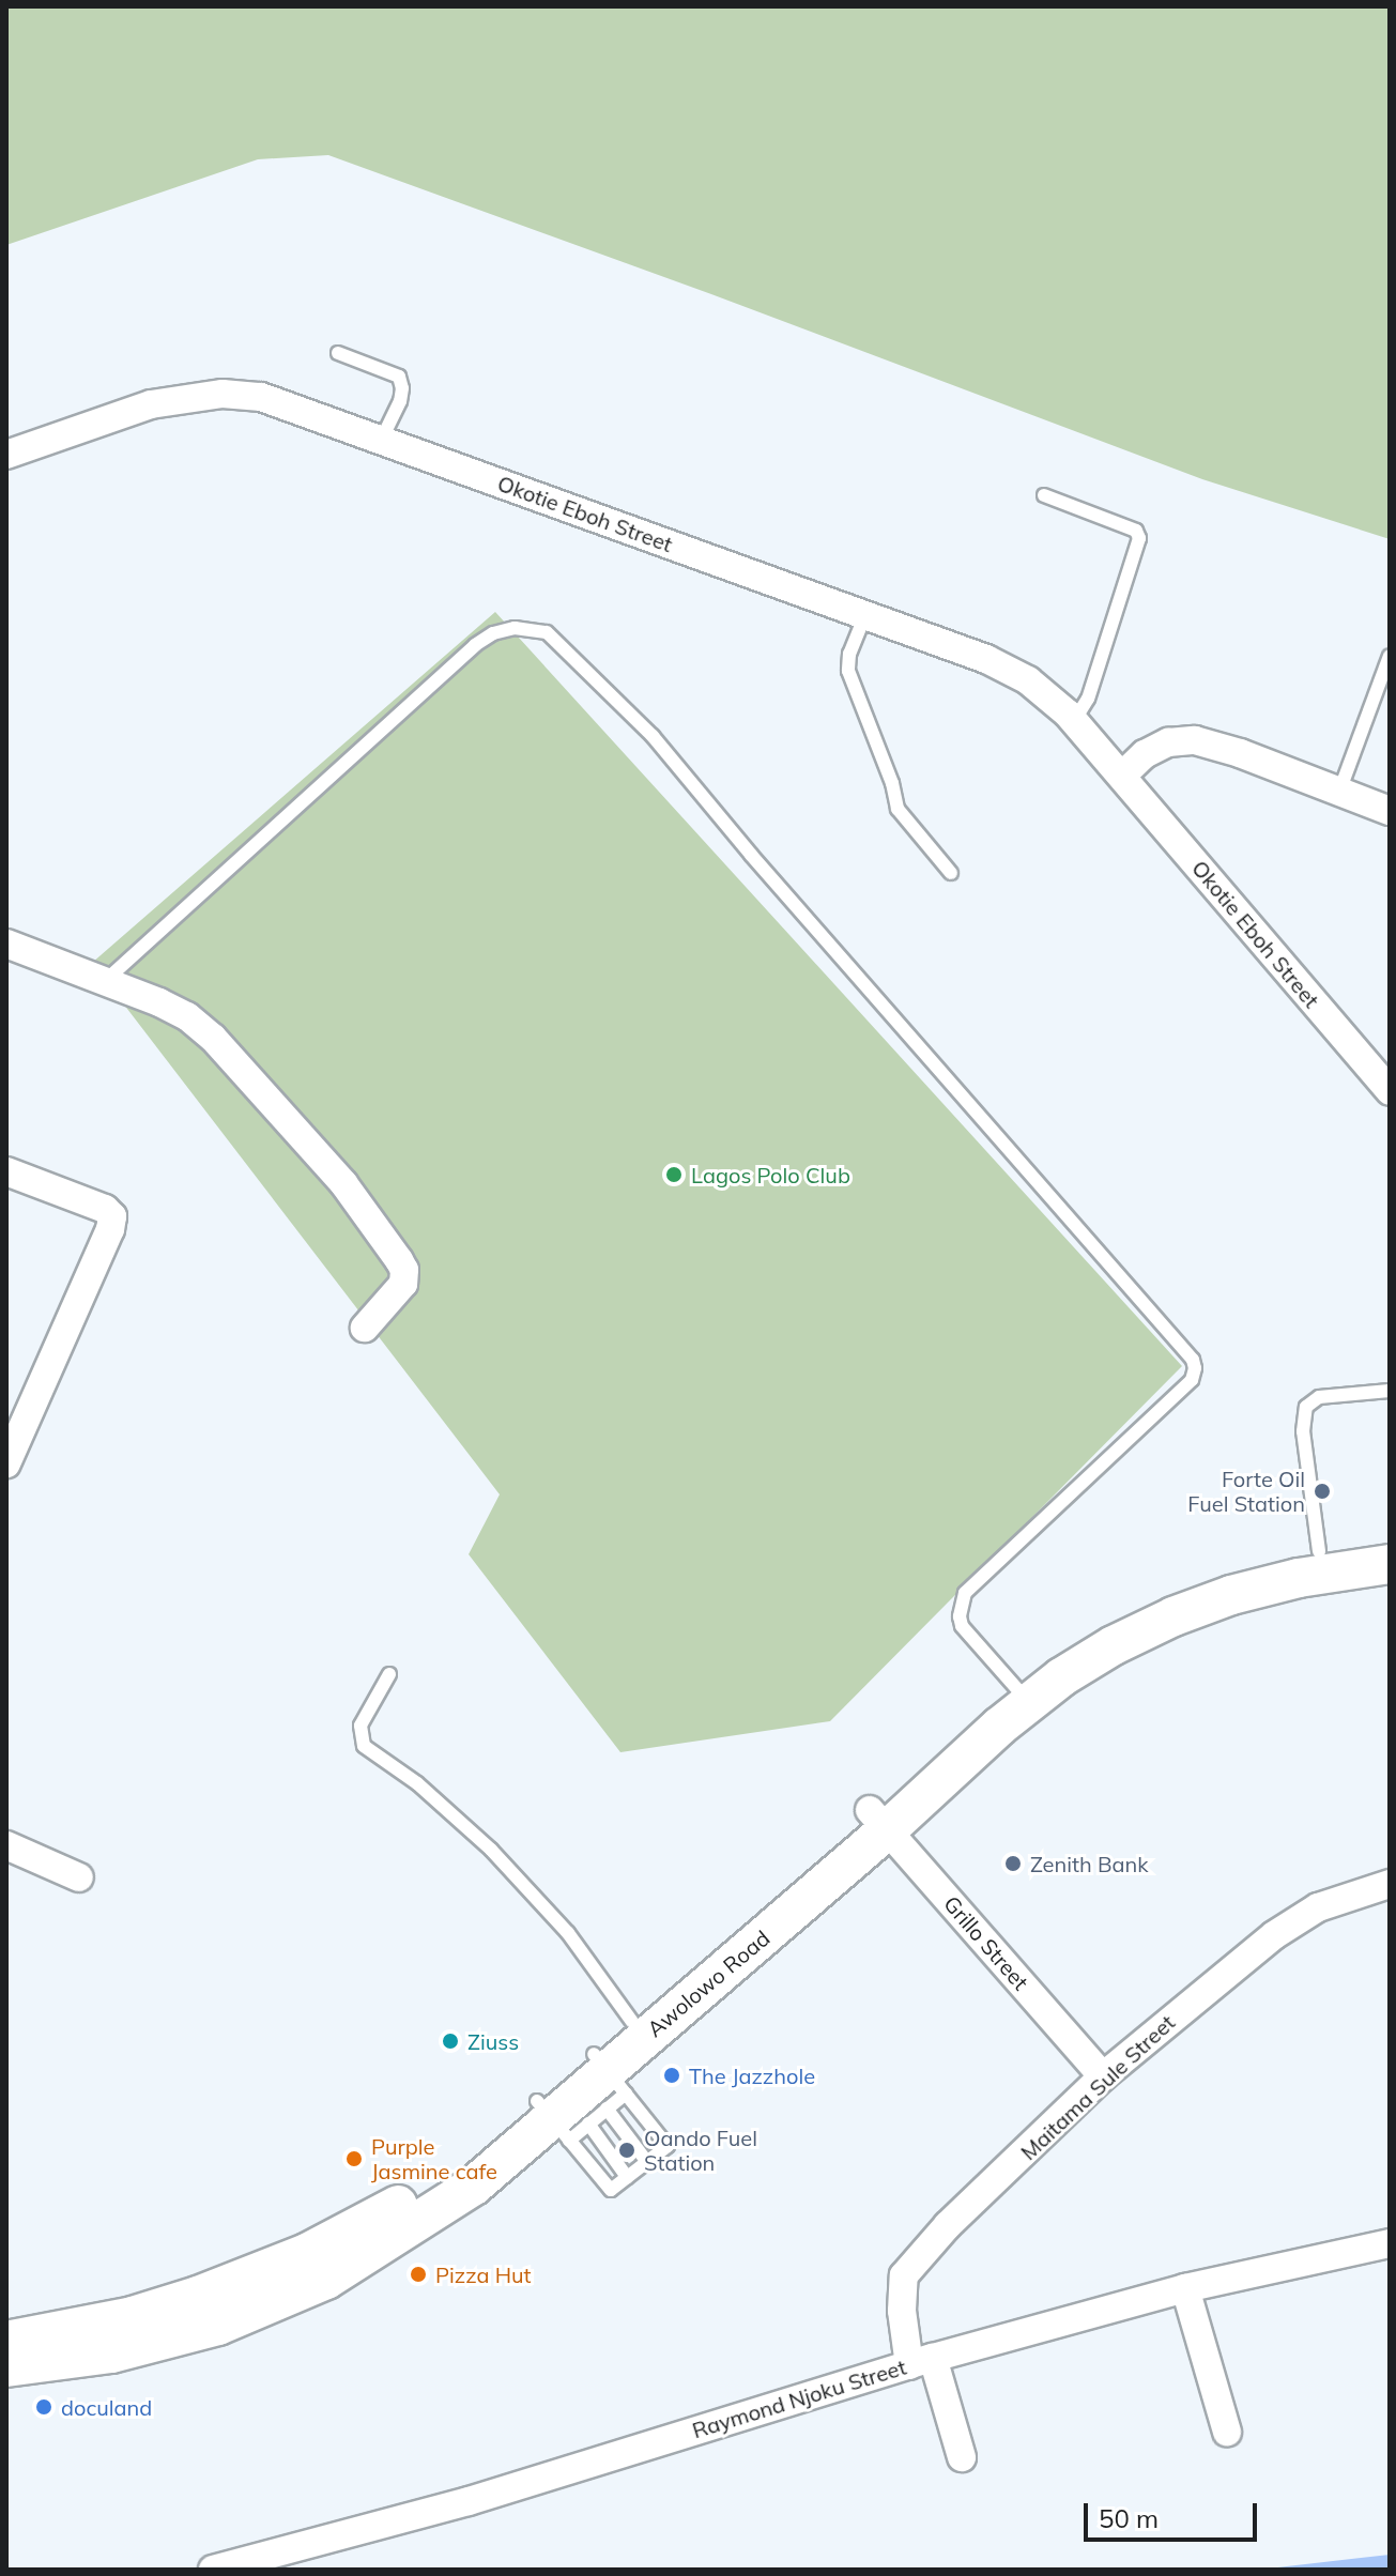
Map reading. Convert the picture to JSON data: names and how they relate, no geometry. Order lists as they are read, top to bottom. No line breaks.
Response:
{"streets":{"main road":["Awolowo Road"],"street":["Okotie Eboh Street","Grillo Street","Maitama Sule Street","Raymond Njoku Street"]},"crossings":[["Grillo Street","Awolowo Road"],["Grillo Street","Maitama Sule Street"],["Maitama Sule Street","Raymond Njoku Street"]],"places":["Lagos Polo Club","Forte Oil Fuel Station","Zenith Bank","Ziuss","The Jazzhole","Oando Fuel Station","Purple Jasmine cafe","Pizza Hut","doculand"],"scale_bar":"50 m"}
